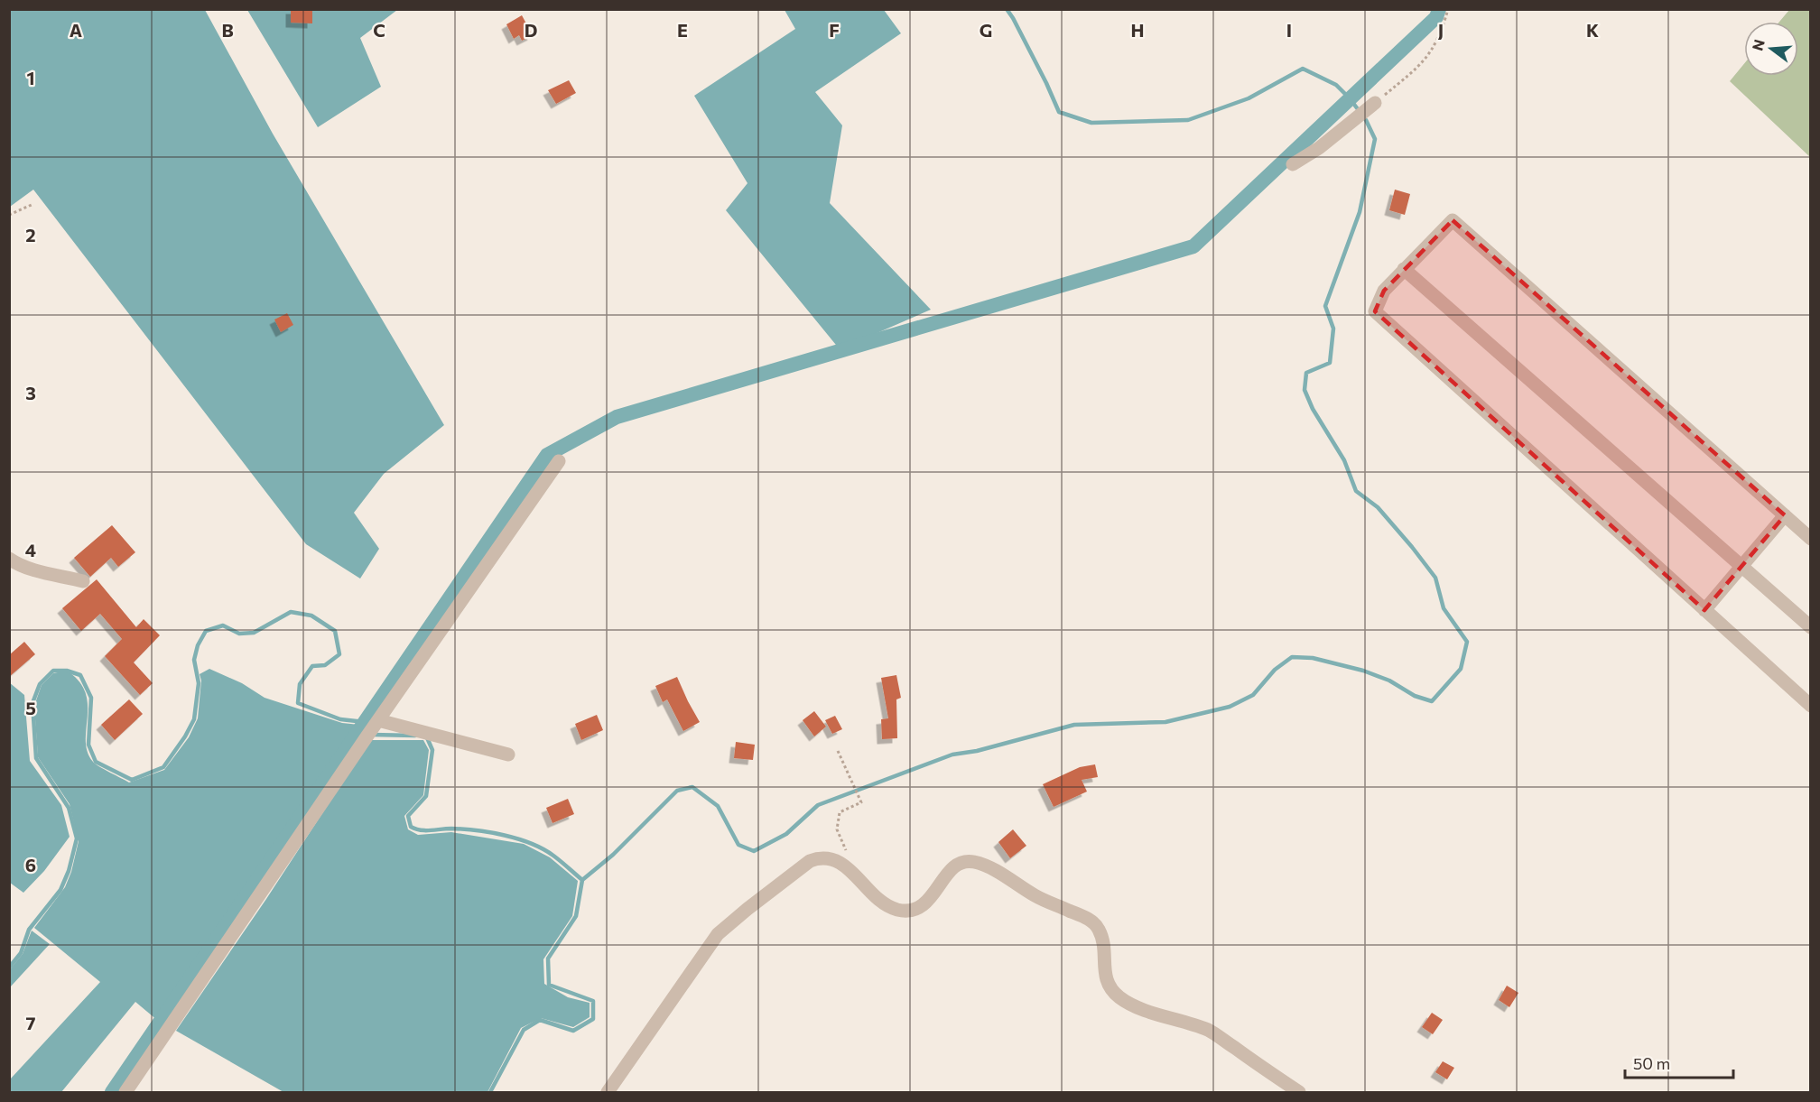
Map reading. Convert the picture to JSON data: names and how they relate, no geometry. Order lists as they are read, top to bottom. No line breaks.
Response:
{"scale_bar":"50 m","north":"left","grid":{"columns":["A","B","C","D","E","F","G","H","I","J","K"],"rows":["1","2","3","4","5","6","7"]}}
